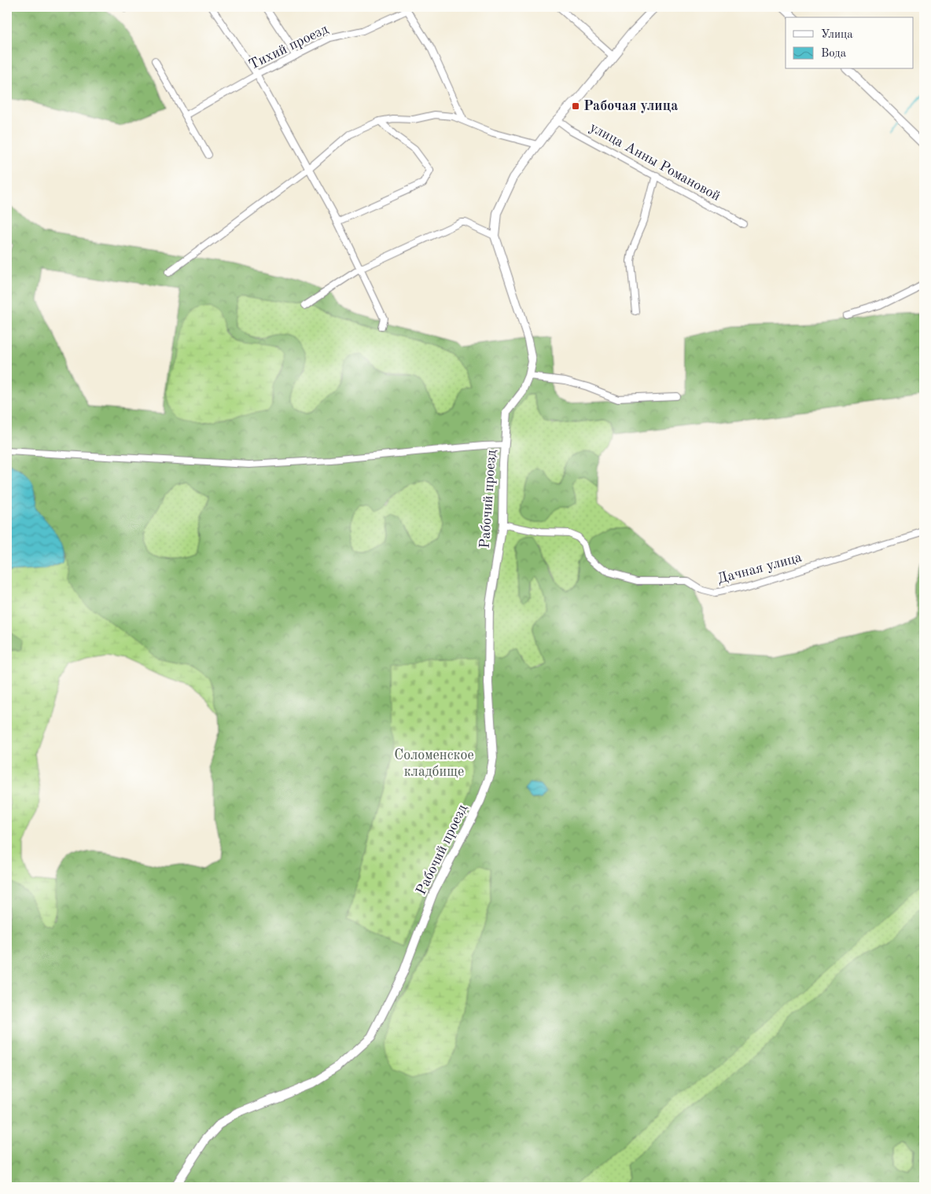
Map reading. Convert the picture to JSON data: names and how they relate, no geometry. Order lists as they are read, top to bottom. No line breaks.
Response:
{"streets":{"street":["Тихий проезд","улица Анны Романовой","Рабочий проезд","Дачная улица"]},"crossings":[["Рабочий проезд","Дачная улица"]],"parks":["Соломенское кладбище"],"places":{"transit":["Рабочая улица"]},"legend":["Улица","Вода"]}
